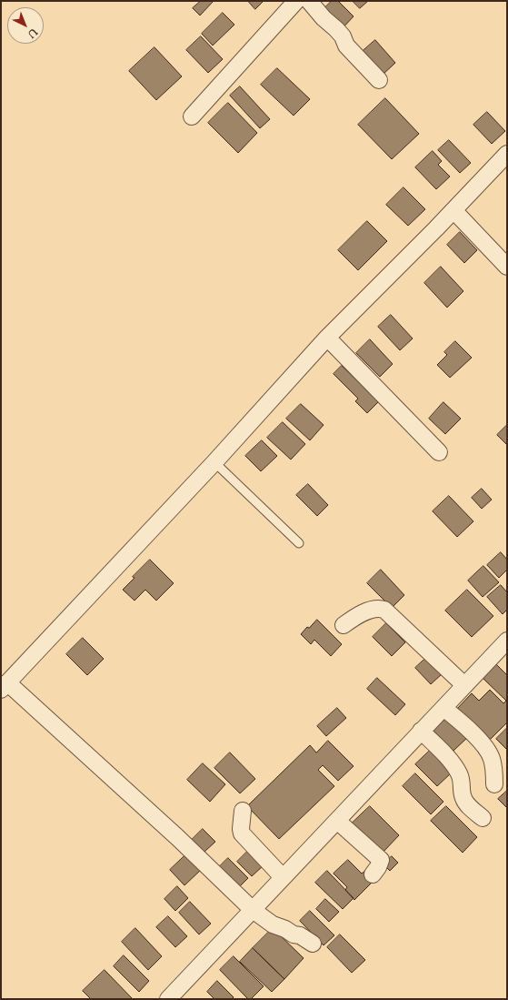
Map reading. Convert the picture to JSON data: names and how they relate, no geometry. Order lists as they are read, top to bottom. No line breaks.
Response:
{"north":"bottom right"}
